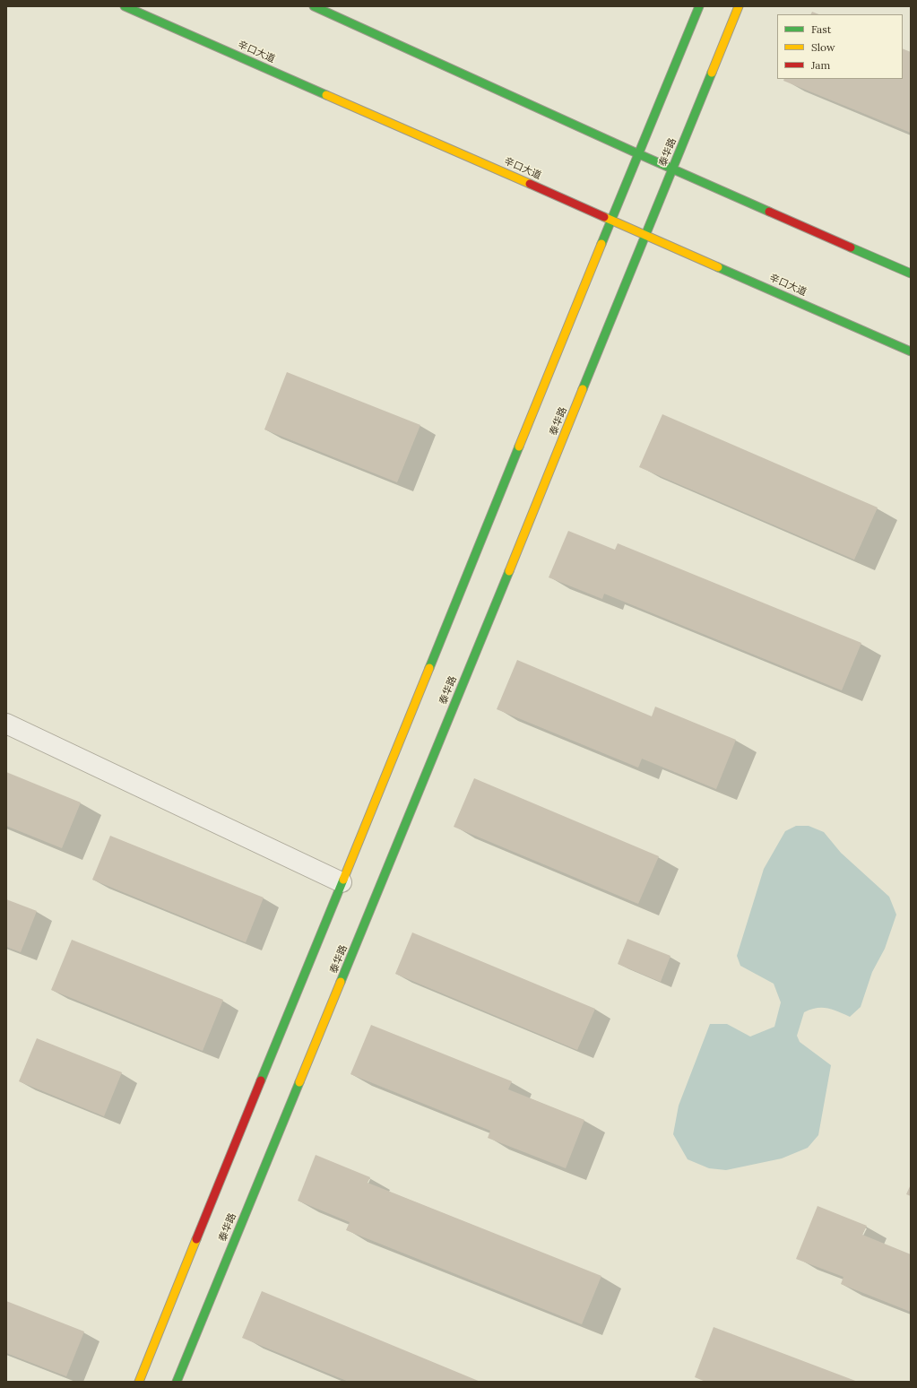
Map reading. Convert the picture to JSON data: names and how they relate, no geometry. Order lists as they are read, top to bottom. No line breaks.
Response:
{"streets":{"main road":["辛口大道","泰华路"]},"crossings":[["辛口大道","泰华路"]],"legend":["Fast","Slow","Jam"]}
